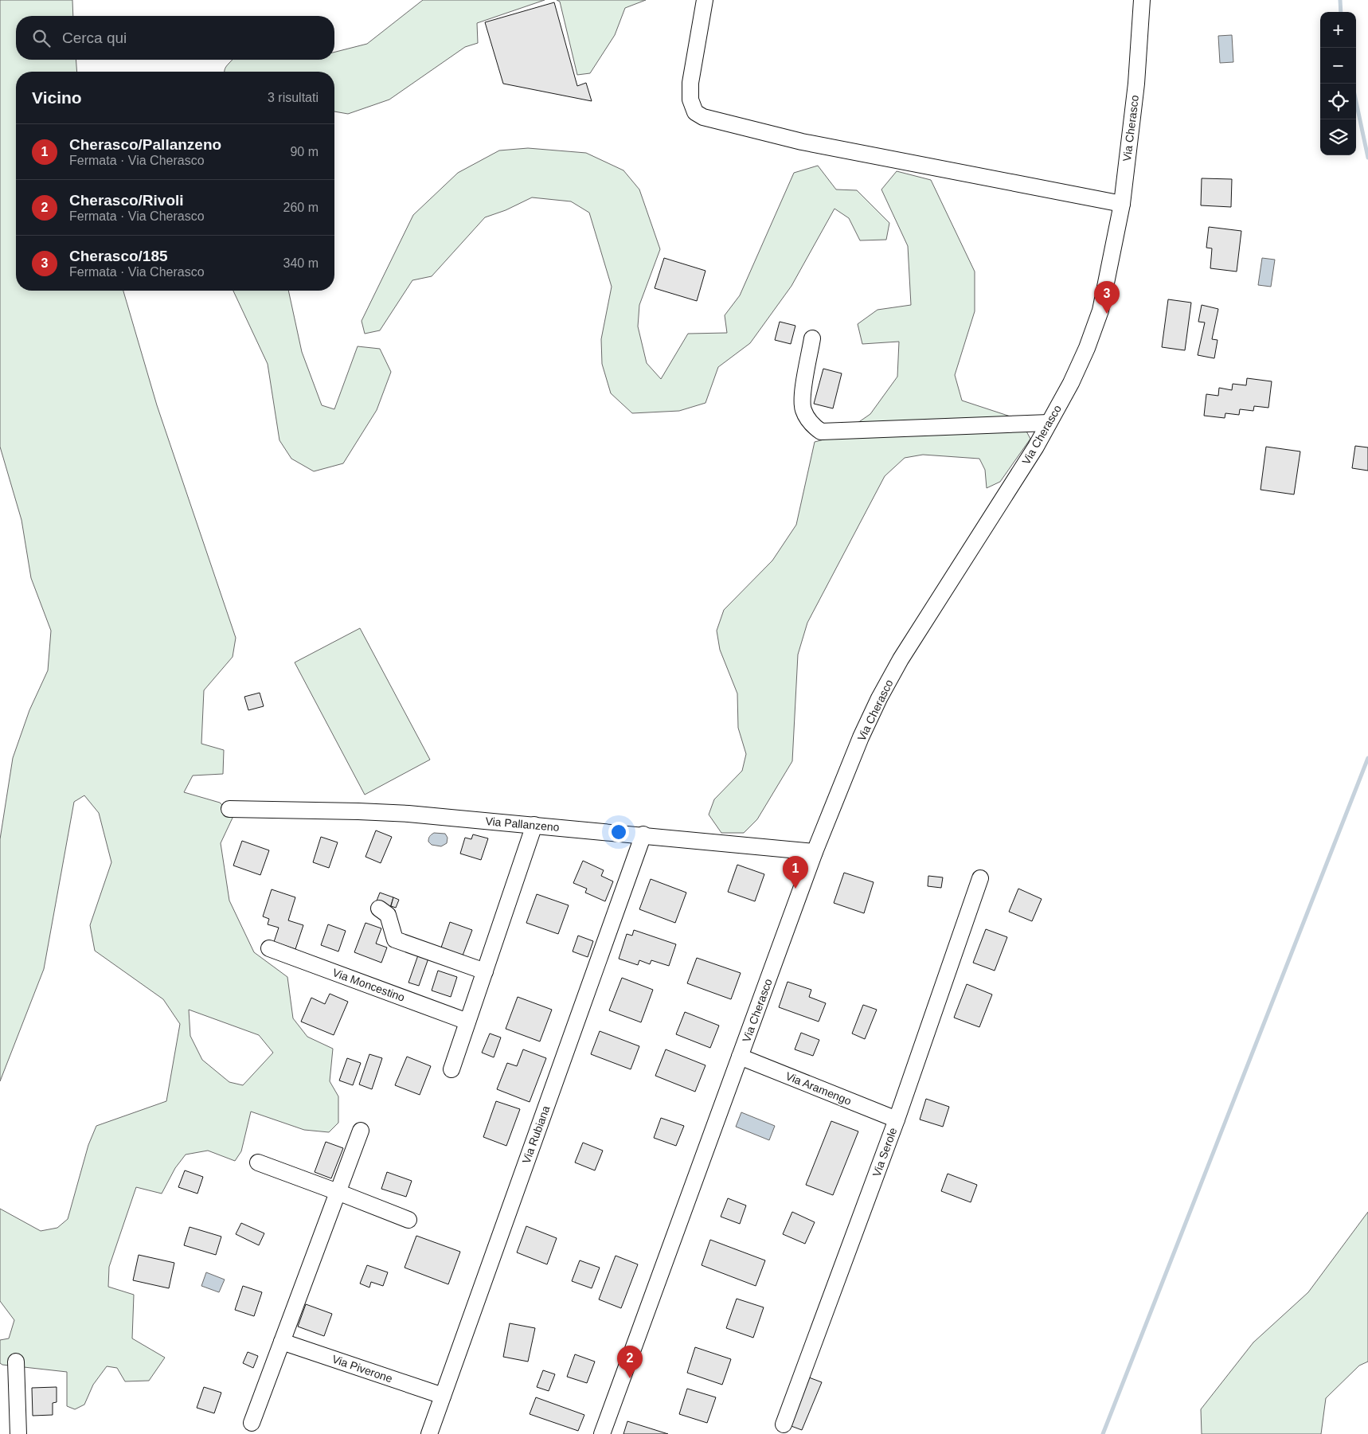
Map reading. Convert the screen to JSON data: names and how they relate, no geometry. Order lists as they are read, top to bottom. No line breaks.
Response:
{"streets":{"street":["Via Cherasco","Via Pallanzeno","Via Moncestino","Via Aramengo","Via Rubiana","Via Serole","Via Piverone"]},"crossings":[["Via Cherasco","Via Pallanzeno"],["Via Cherasco","Via Aramengo"],["Via Pallanzeno","Via Rubiana"],["Via Aramengo","Via Serole"],["Via Rubiana","Via Piverone"]],"page":{"map_buttons":["+","−"],"search":"Cerca qui","heading":["Vicino","3 risultati"],"list":[{"mark":"1","name":"Cherasco/Pallanzeno","note":"Fermata · Via Cherasco","value":"90 m"},{"mark":"2","name":"Cherasco/Rivoli","note":"Fermata · Via Cherasco","value":"260 m"},{"mark":"3","name":"Cherasco/185","note":"Fermata · Via Cherasco","value":"340 m"}],"pins":["3","1","2"]}}
